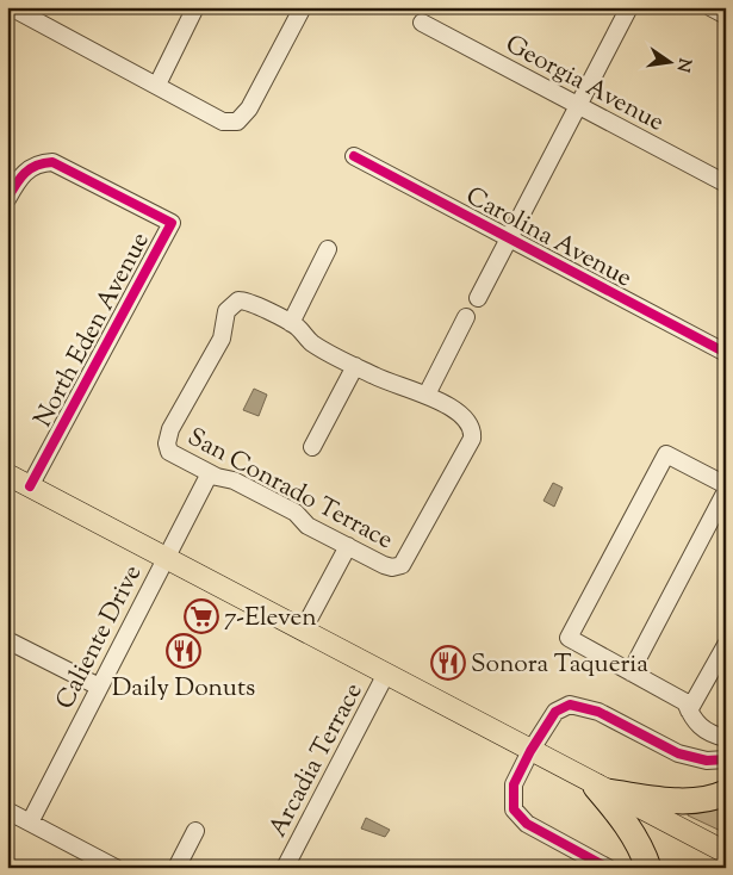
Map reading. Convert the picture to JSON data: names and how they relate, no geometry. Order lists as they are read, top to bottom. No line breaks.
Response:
{"streets":{"street":["Georgia Avenue","Carolina Avenue","North Eden Avenue","San Conrado Terrace","Caliente Drive","Arcadia Terrace"]},"crossings":[["San Conrado Terrace","Caliente Drive"]],"places":{"supermarket":["7-Eleven"],"restaurant":["Daily Donuts","Sonora Taqueria"]},"north":"right"}
